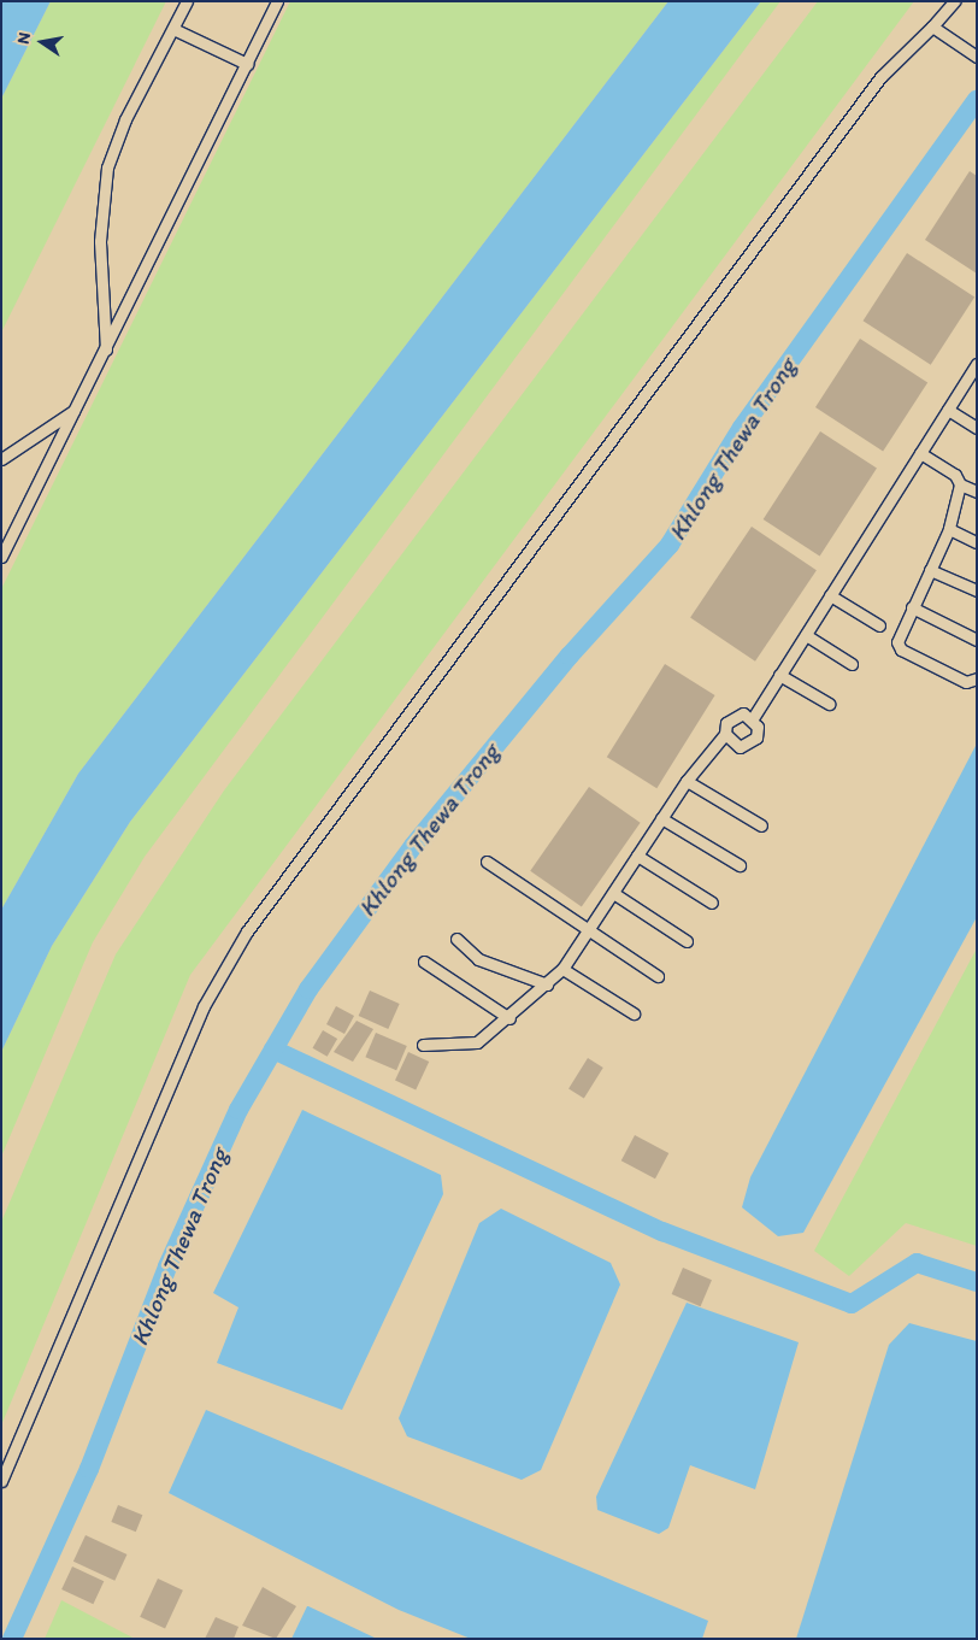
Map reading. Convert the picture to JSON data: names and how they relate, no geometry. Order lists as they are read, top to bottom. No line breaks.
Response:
{"water":["Khlong Thewa Trong"],"north":"left"}
